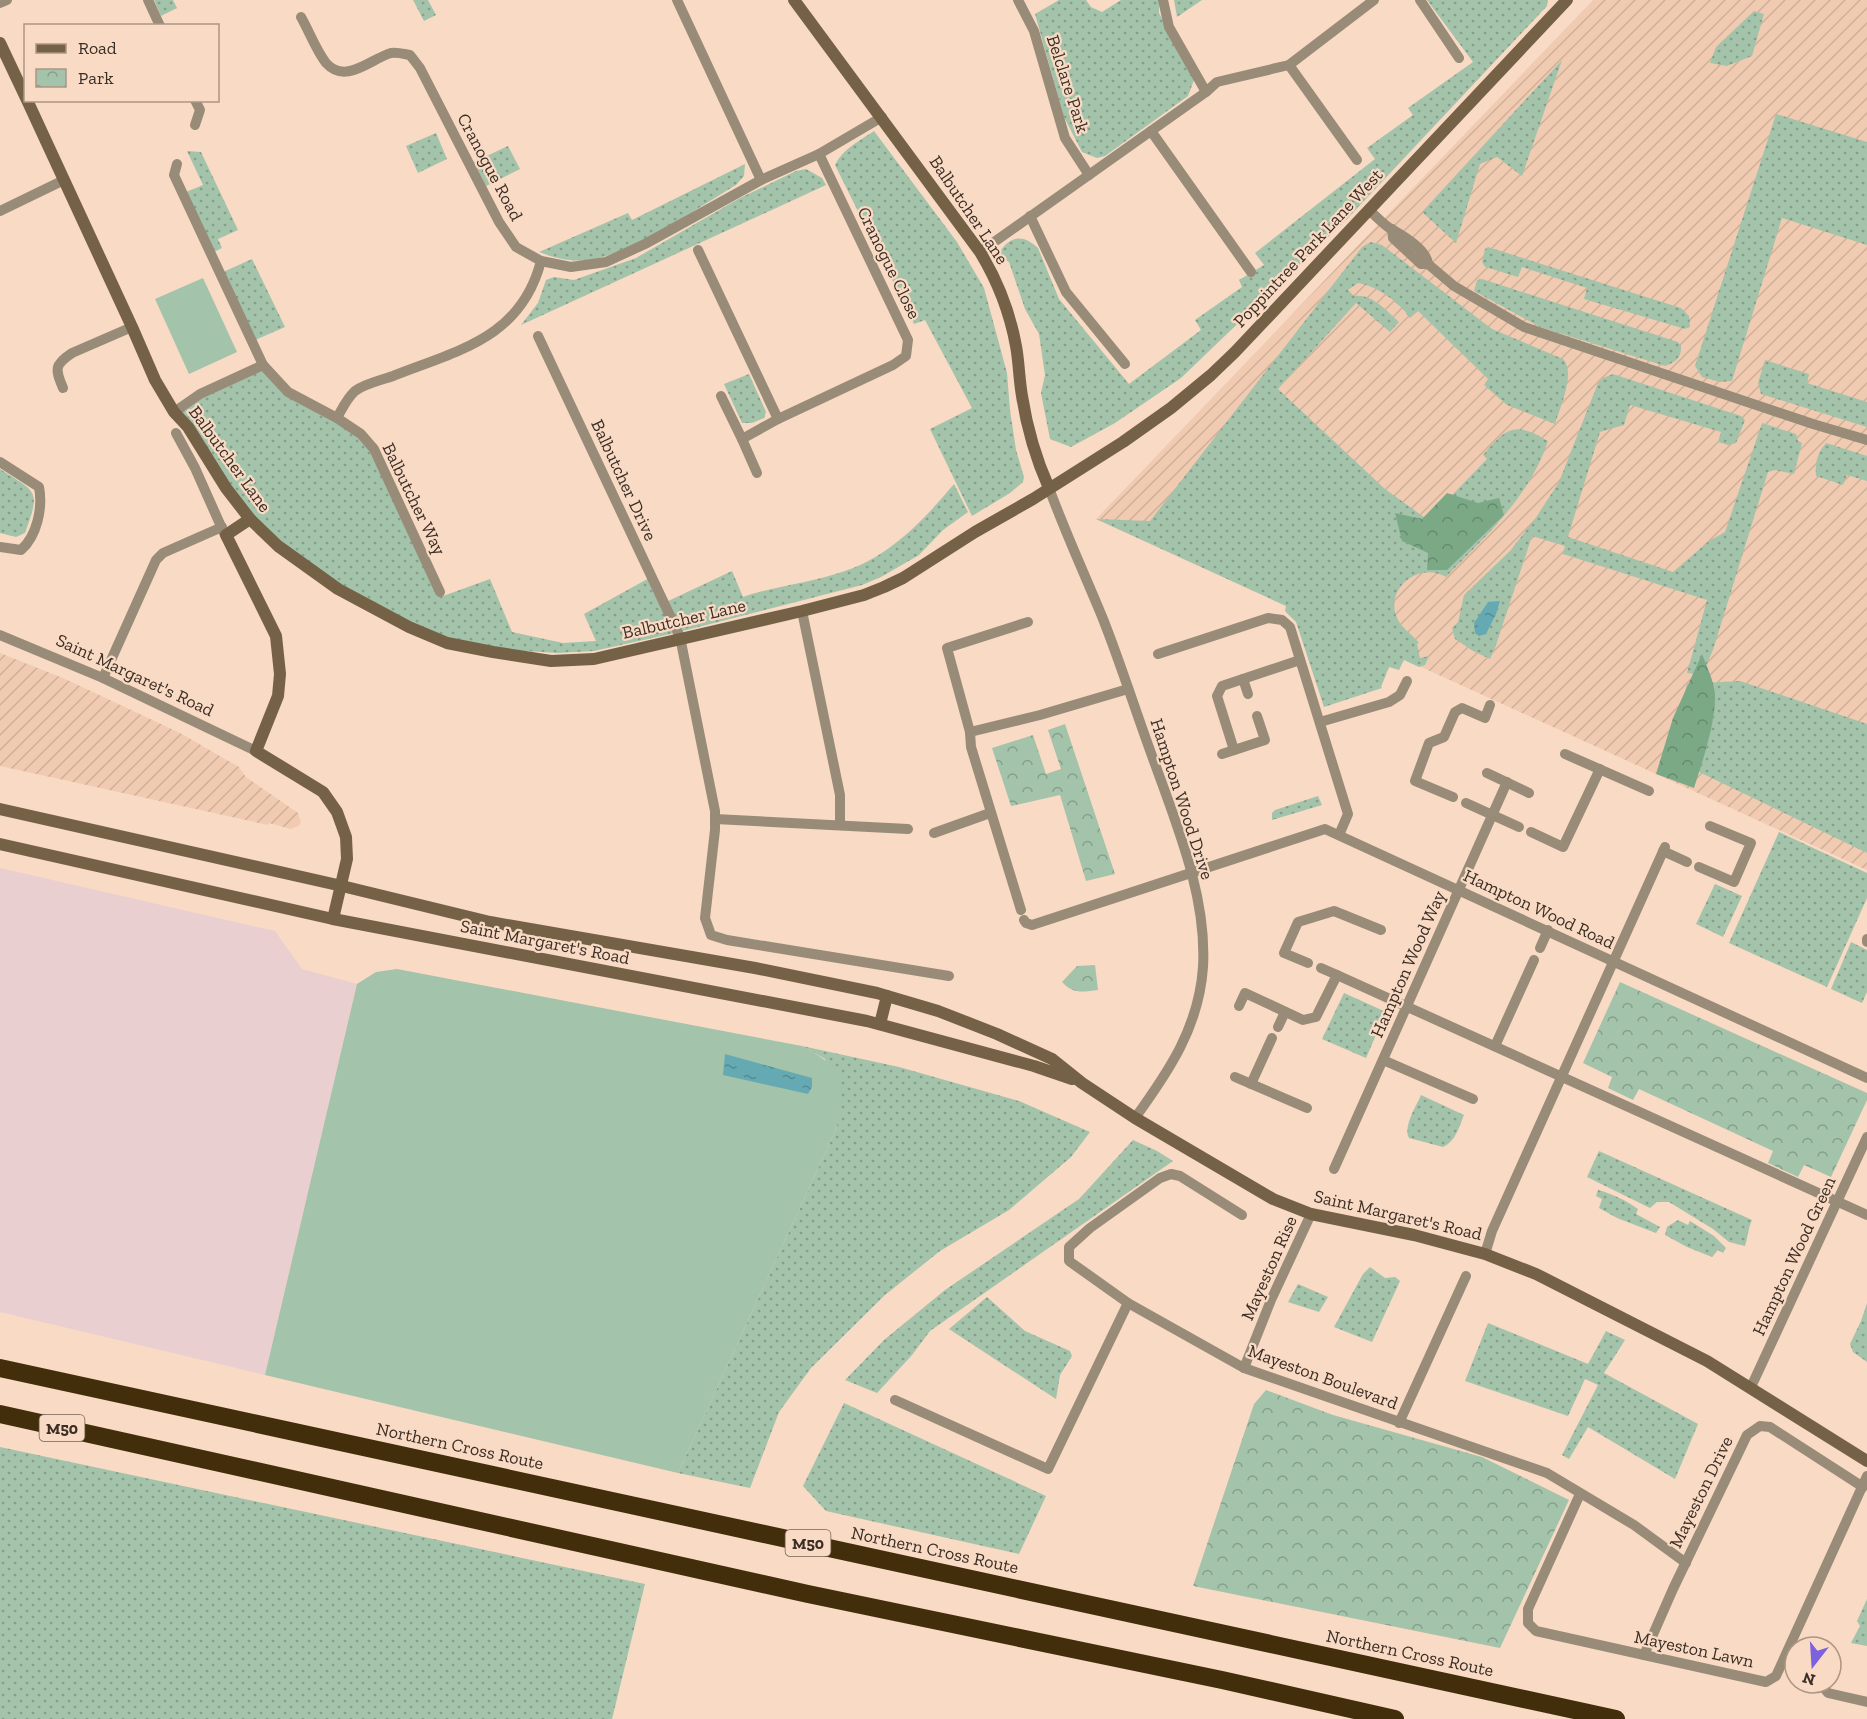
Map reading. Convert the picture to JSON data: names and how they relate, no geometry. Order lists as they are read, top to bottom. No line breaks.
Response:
{"streets":{"highway":["M50","Northern Cross Route"],"main road":["Balbutcher Lane","Poppintree Park Lane West","Saint Margaret's Road"],"street":["Belclare Park","Cranogue Road","Cranogue Close","Balbutcher Drive","Balbutcher Way","Hampton Wood Drive","Hampton Wood Road","Hampton Wood Way","Hampton Wood Green","Mayeston Rise","Mayeston Boulevard","Mayeston Drive","Mayeston Lawn"]},"crossings":[["Cranogue Road","Balbutcher Lane"],["Cranogue Road","Cranogue Close"],["Balbutcher Lane","Poppintree Park Lane West"],["Balbutcher Lane","Balbutcher Drive"],["Balbutcher Lane","Hampton Wood Drive"],["Poppintree Park Lane West","Hampton Wood Drive"],["Saint Margaret's Road","Hampton Wood Drive"],["Saint Margaret's Road","Hampton Wood Green"],["Saint Margaret's Road","Mayeston Rise"],["Hampton Wood Drive","Hampton Wood Road"],["Hampton Wood Road","Hampton Wood Way"],["Mayeston Rise","Mayeston Boulevard"],["Mayeston Boulevard","Mayeston Drive"],["Mayeston Boulevard","Mayeston Lawn"],["Mayeston Drive","Mayeston Lawn"]],"legend":["Road","Park"],"north":"bottom"}
